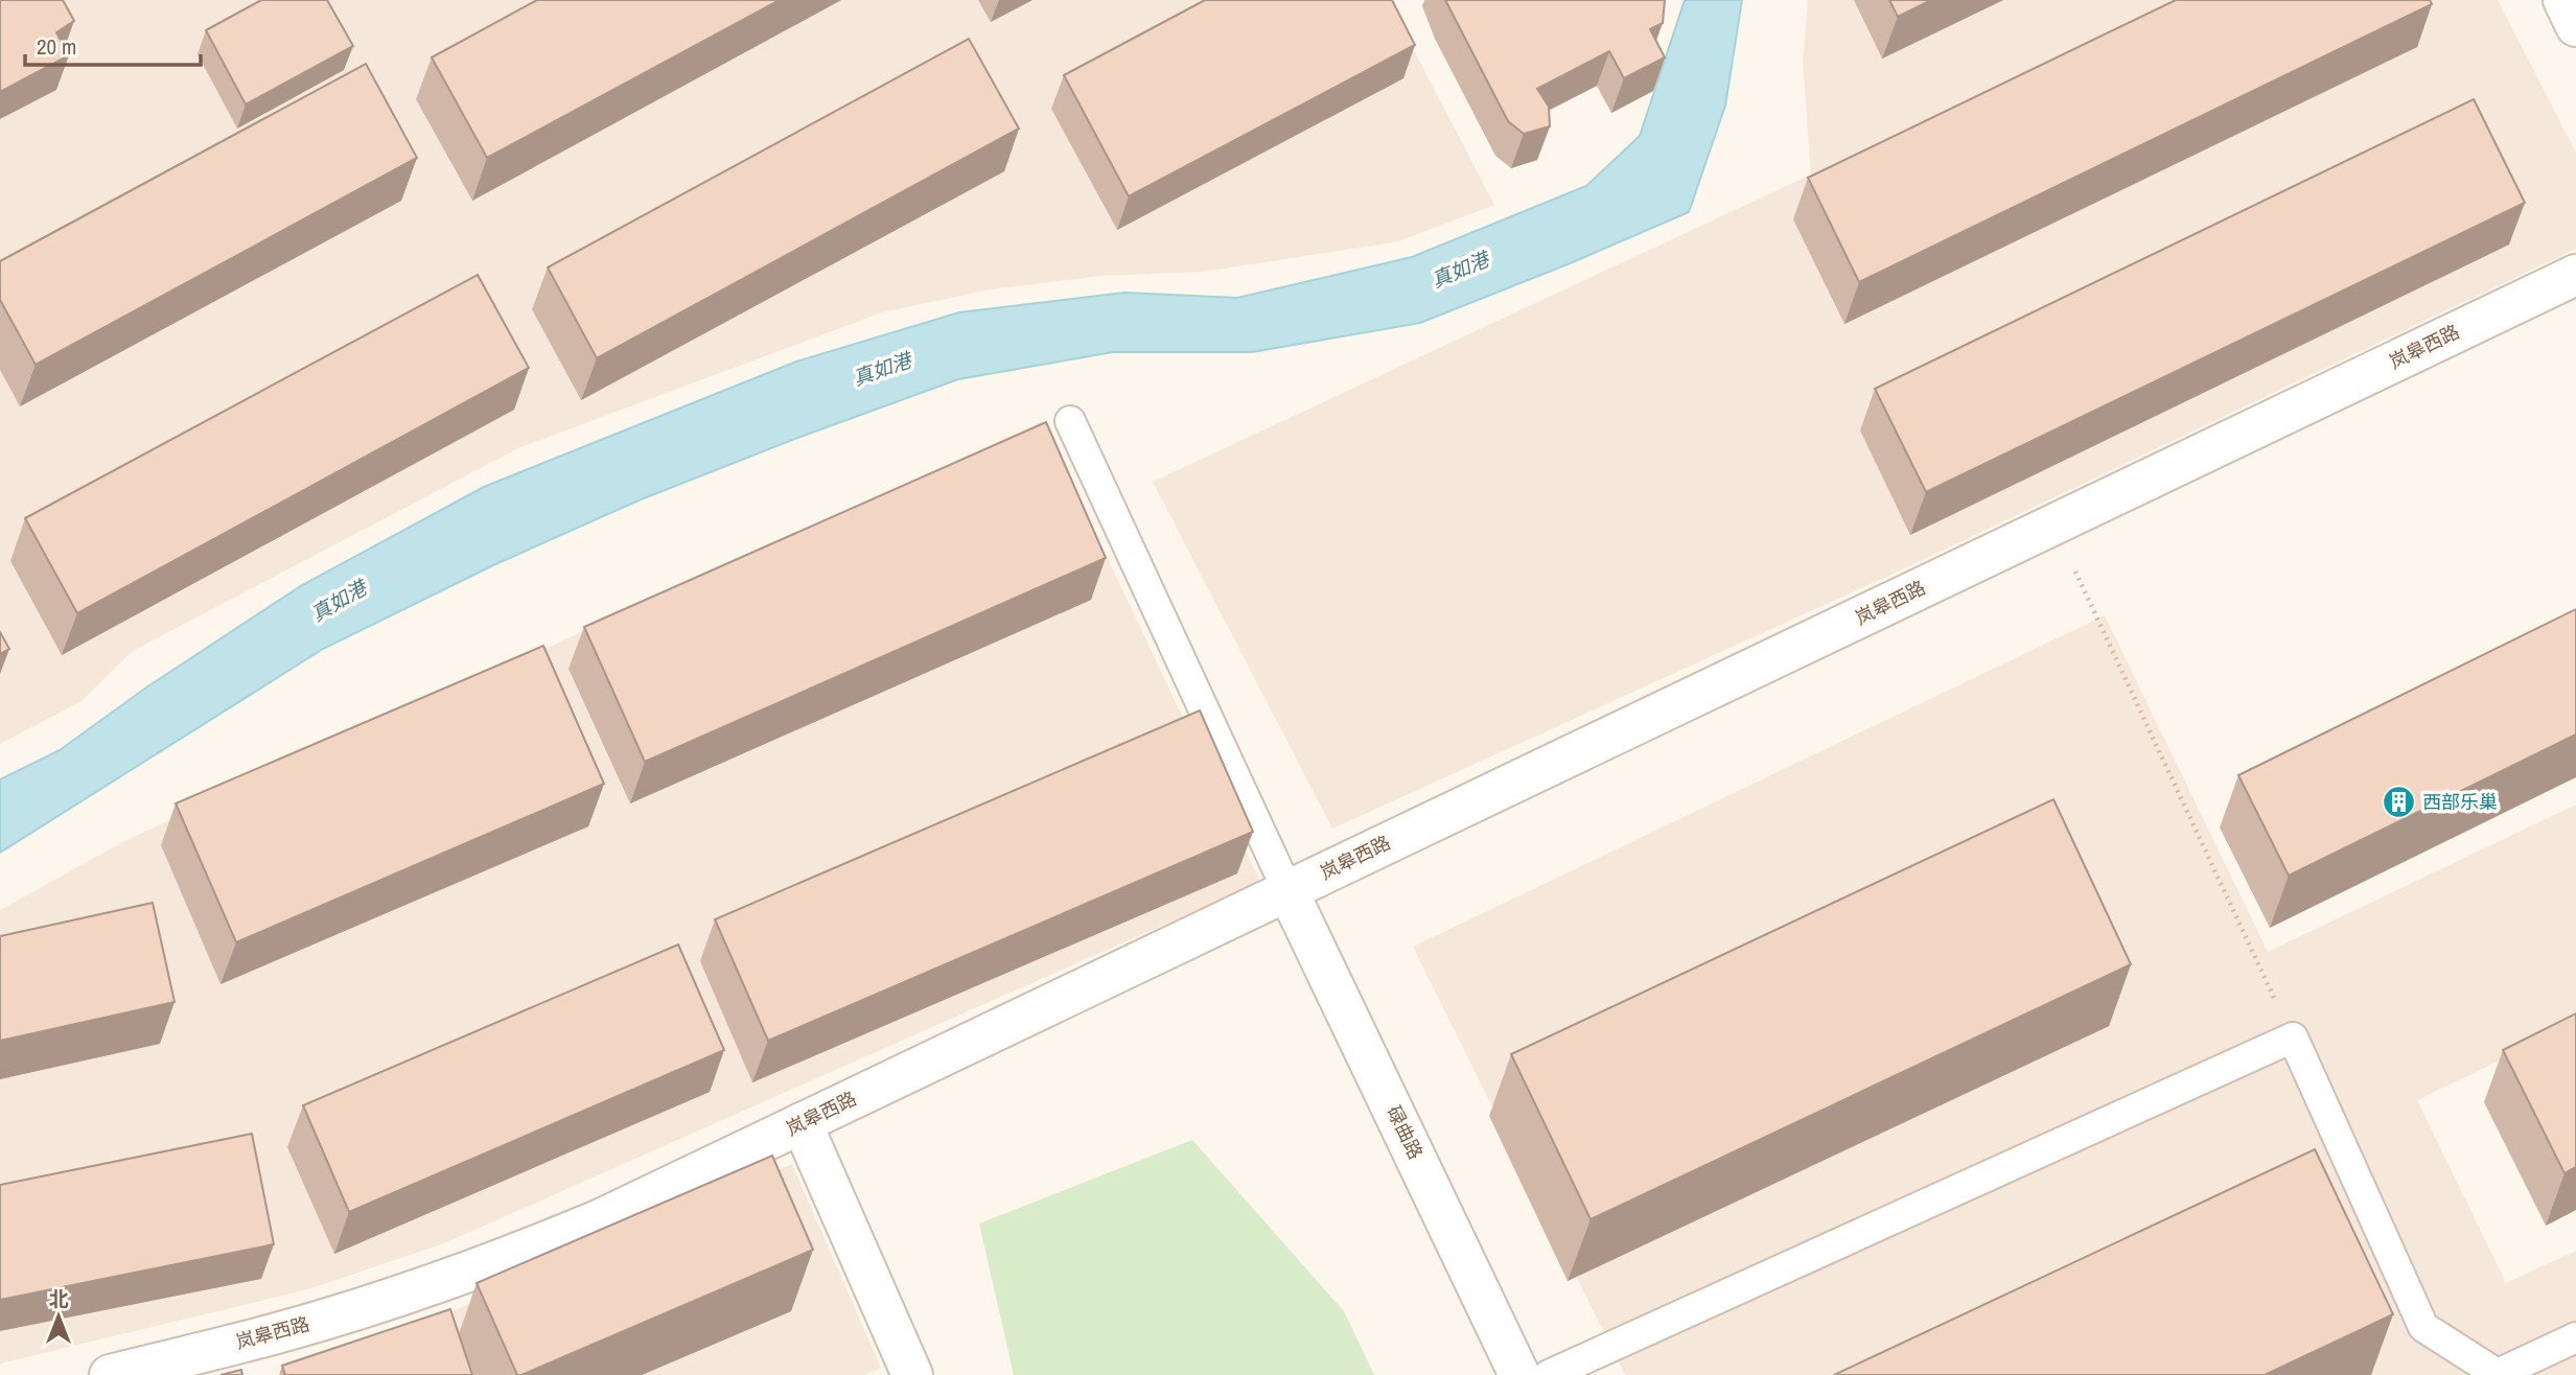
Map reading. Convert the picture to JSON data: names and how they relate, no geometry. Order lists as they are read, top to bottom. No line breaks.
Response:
{"streets":{"street":["岚皋西路","碌曲路"]},"crossings":[["岚皋西路","碌曲路"]],"water":["真如港"],"places":{"building":["西部乐巢"]},"scale_bar":"20 m","north":"top"}
